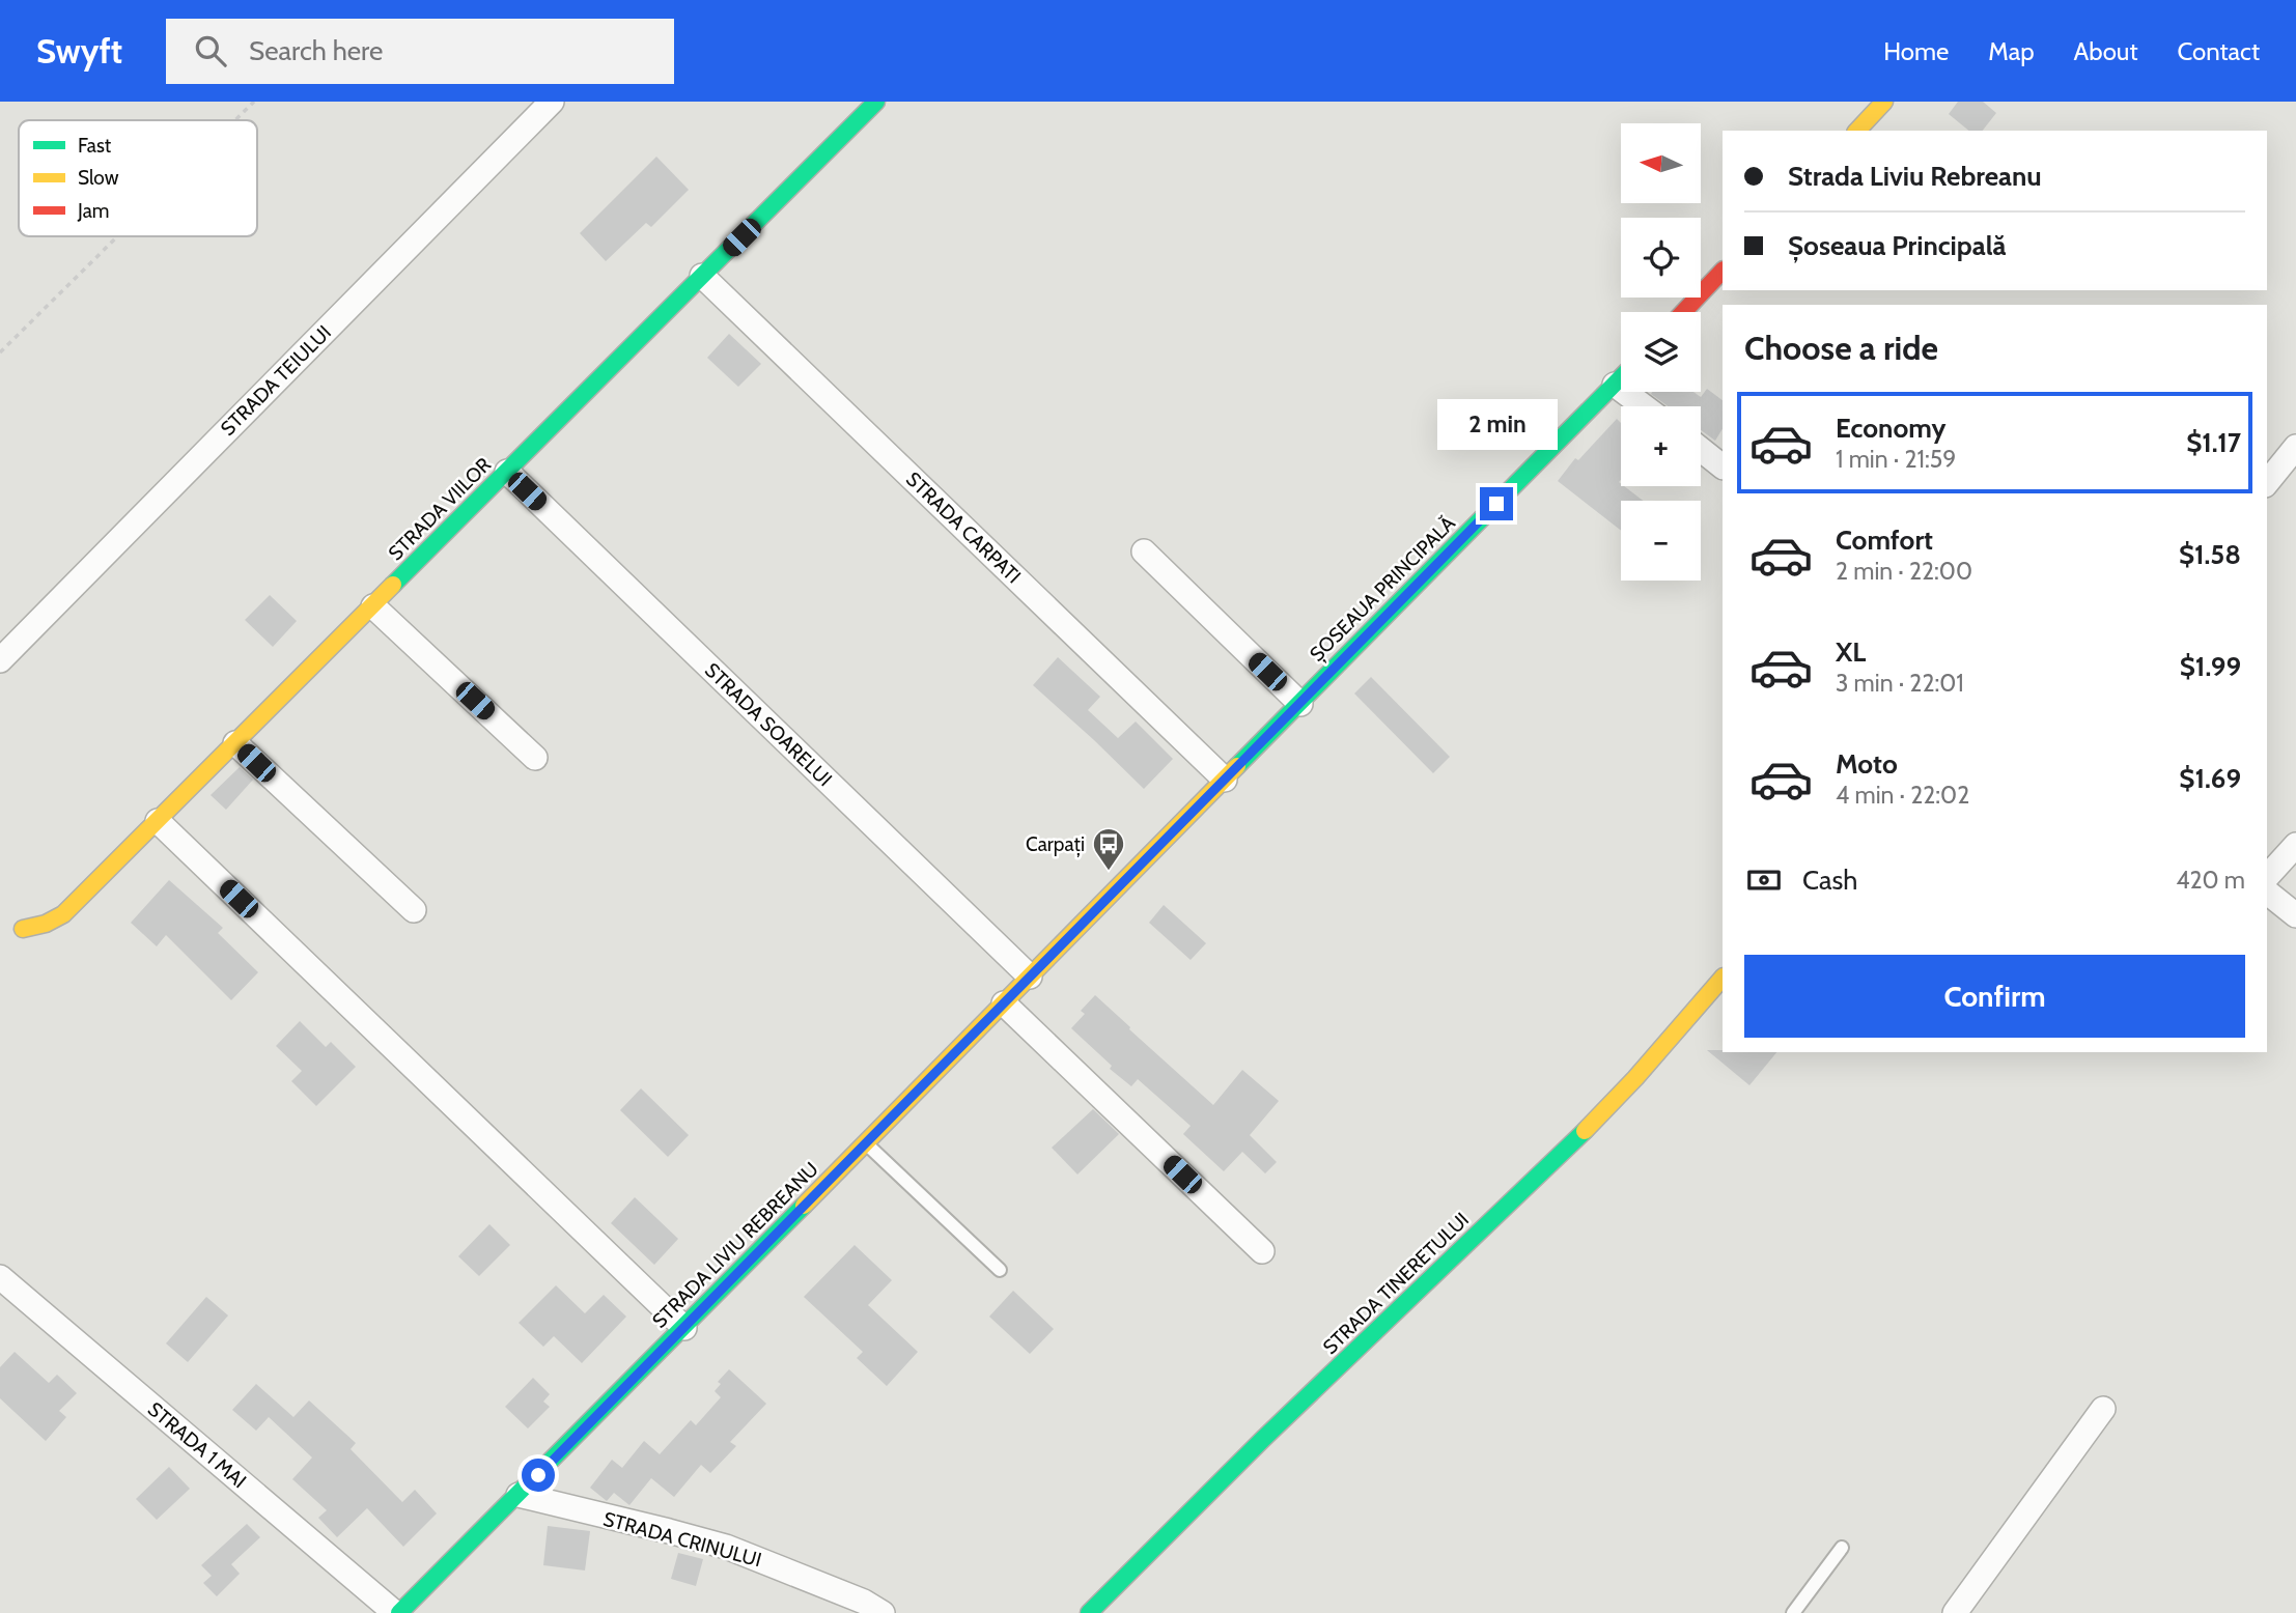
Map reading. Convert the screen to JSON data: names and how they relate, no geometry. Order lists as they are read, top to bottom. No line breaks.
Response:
{"streets":{"street":["STRADA TEIULUI","STRADA VIILOR","STRADA CARPATI","ȘOSEAUA PRINCIPALĂ","STRADA SOARELUI","STRADA LIVIU REBREANU","STRADA TINERETULUI","STRADA 1 MAI","STRADA CRINULUI"]},"crossings":[["STRADA VIILOR","STRADA CARPATI"],["STRADA VIILOR","STRADA SOARELUI"],["STRADA CARPATI","ȘOSEAUA PRINCIPALĂ"],["ȘOSEAUA PRINCIPALĂ","STRADA LIVIU REBREANU"],["STRADA SOARELUI","STRADA LIVIU REBREANU"],["STRADA LIVIU REBREANU","STRADA 1 MAI"],["STRADA LIVIU REBREANU","STRADA CRINULUI"]],"places":{"bus stop":["Carpați"]},"legend":["Fast","Slow","Jam"],"north":"left","page":{"header":"Swyft","search":"Search here","nav":["Home","Map","About","Contact"],"map_buttons":["+","−"],"banner":["Strada Liviu Rebreanu","Șoseaua Principală"],"heading":"Choose a ride","list":[{"name":"Economy","note":"1 min · 21:59","value":"$1.17"},{"name":"Comfort","note":"2 min · 22:00","value":"$1.58"},{"name":"XL","note":"3 min · 22:01","value":"$1.99"},{"name":"Moto","note":"4 min · 22:02","value":"$1.69"}],"bubble":"2 min","pay":["Cash","420 m"],"buttons":"Confirm"}}
